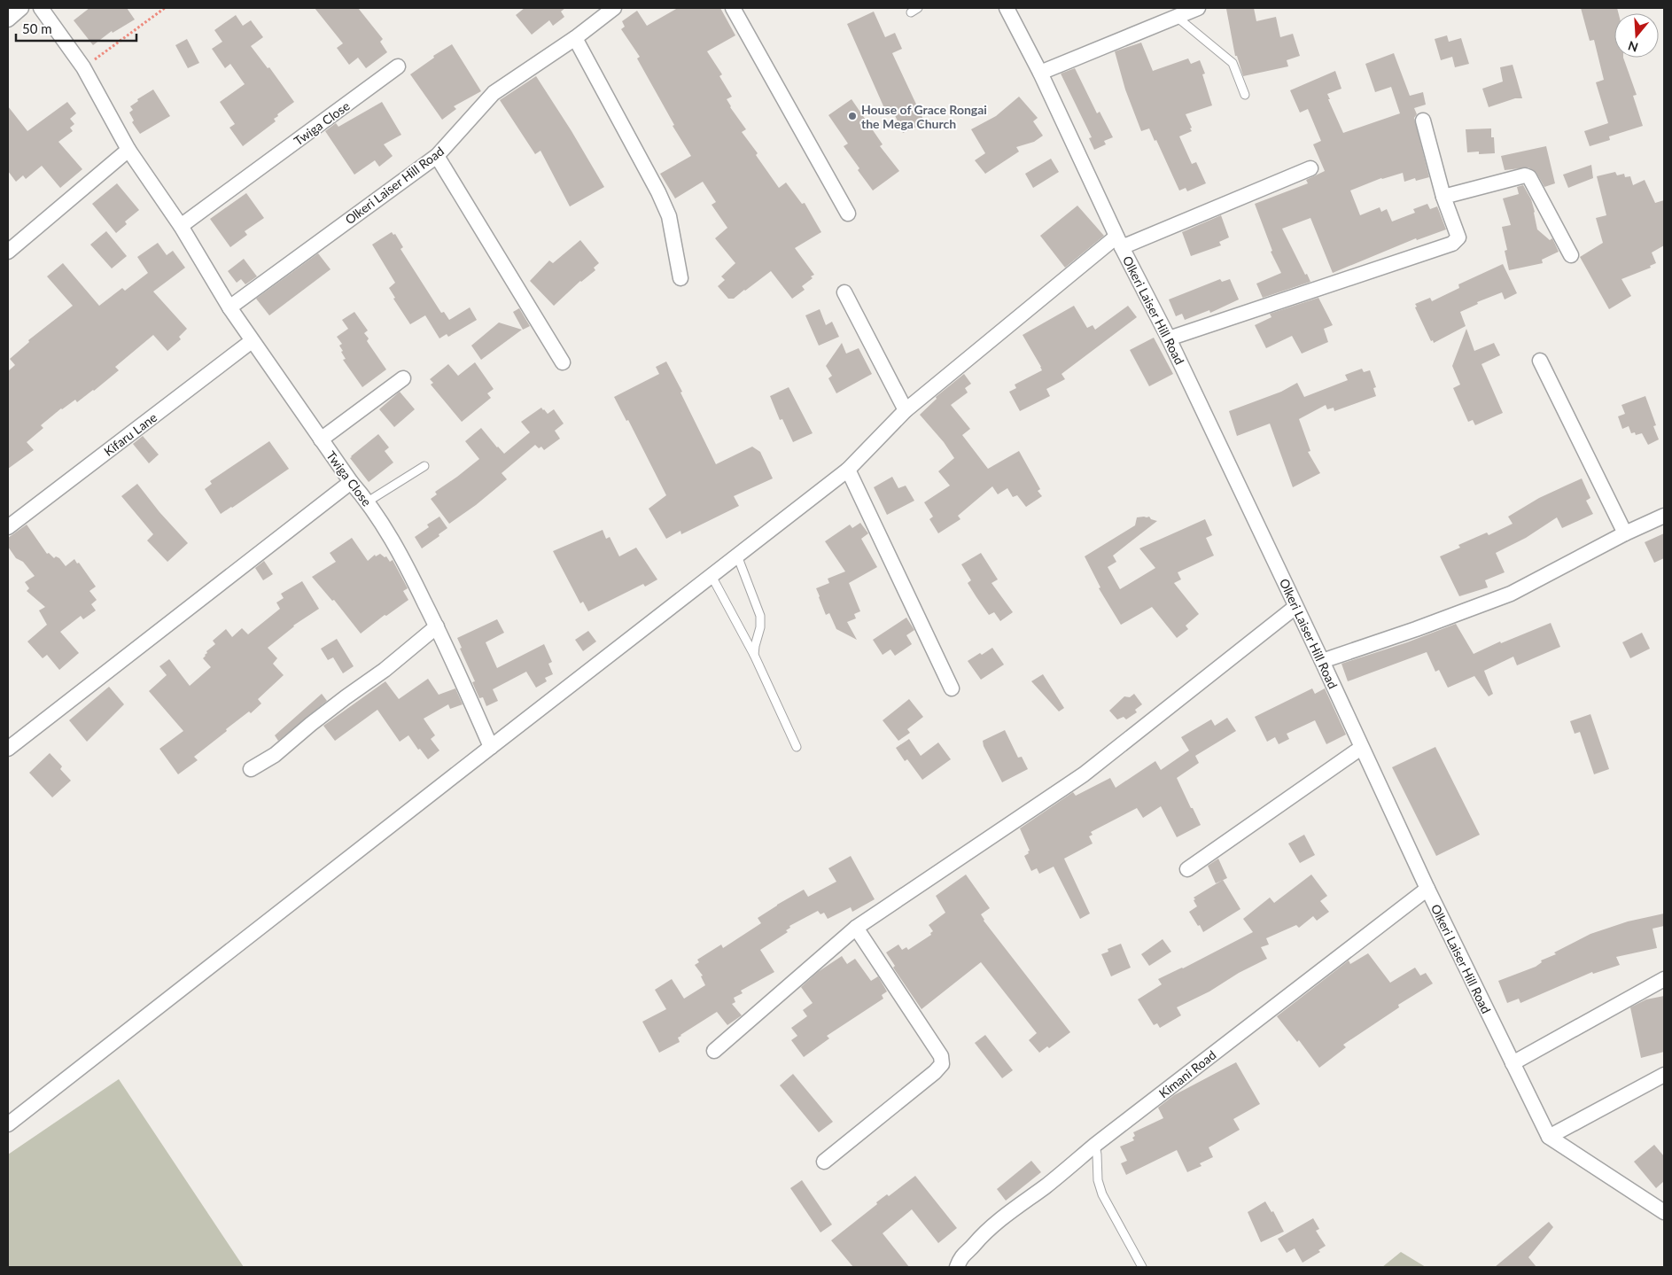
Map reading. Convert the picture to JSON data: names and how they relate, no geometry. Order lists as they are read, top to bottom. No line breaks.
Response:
{"streets":{"street":["Twiga Close","Olkeri Laiser Hill Road","Kifaru Lane","Kimani Road"]},"crossings":[["Twiga Close","Olkeri Laiser Hill Road"],["Twiga Close","Kifaru Lane"],["Olkeri Laiser Hill Road","Kimani Road"]],"places":["House of Grace Rongai the Mega Church"],"scale_bar":"50 m","north":"bottom"}
